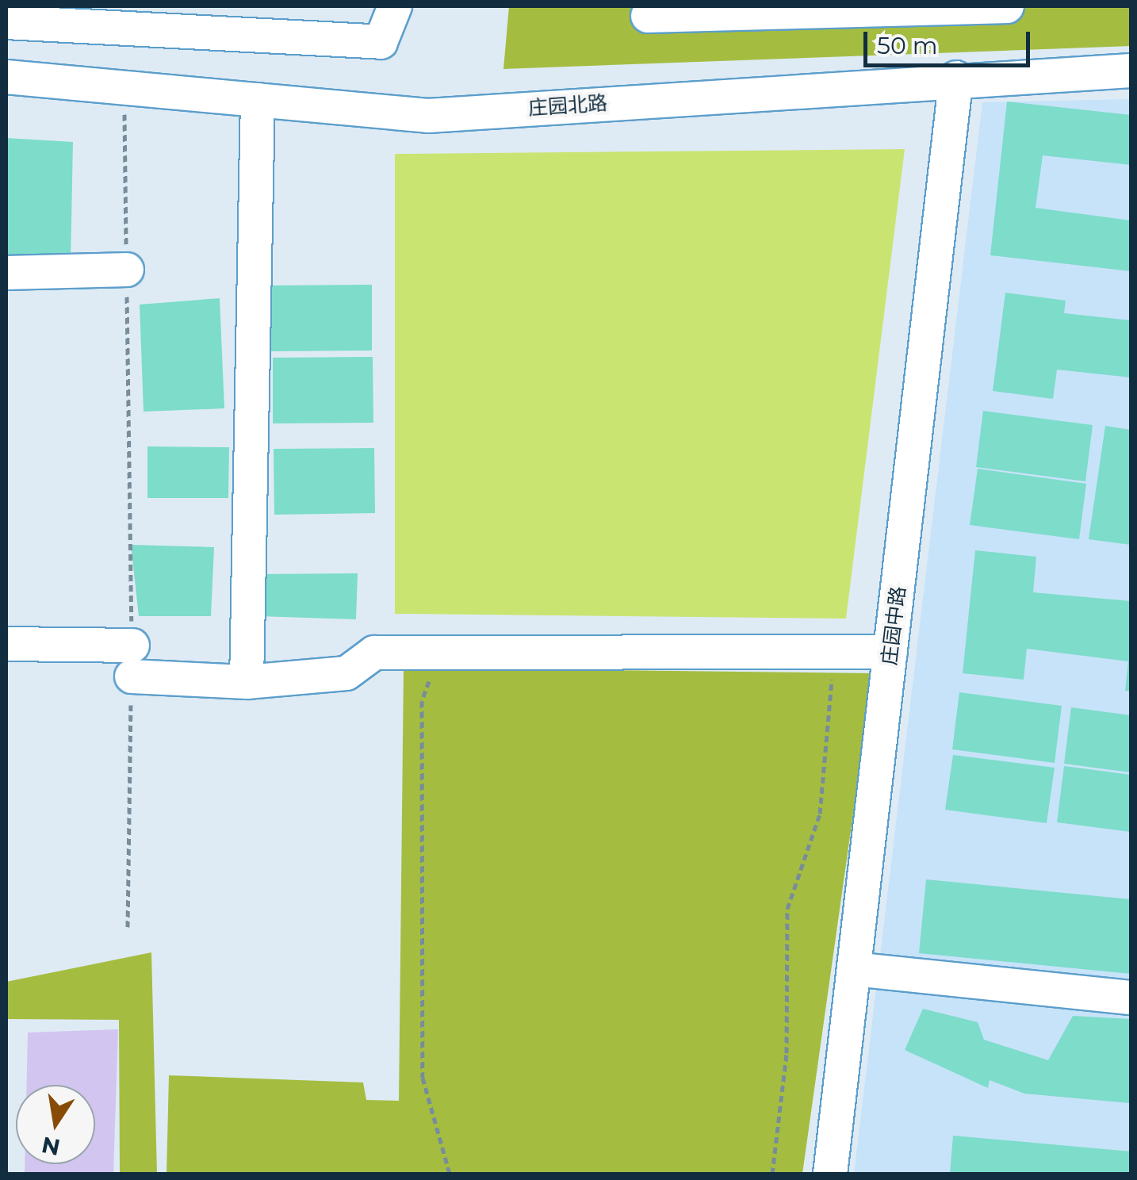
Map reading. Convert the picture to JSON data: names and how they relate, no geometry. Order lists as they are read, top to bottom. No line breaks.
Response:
{"streets":{"street":["庄园北路","庄园中路"]},"crossings":[["庄园北路","庄园中路"]],"scale_bar":"50 m","north":"bottom"}
